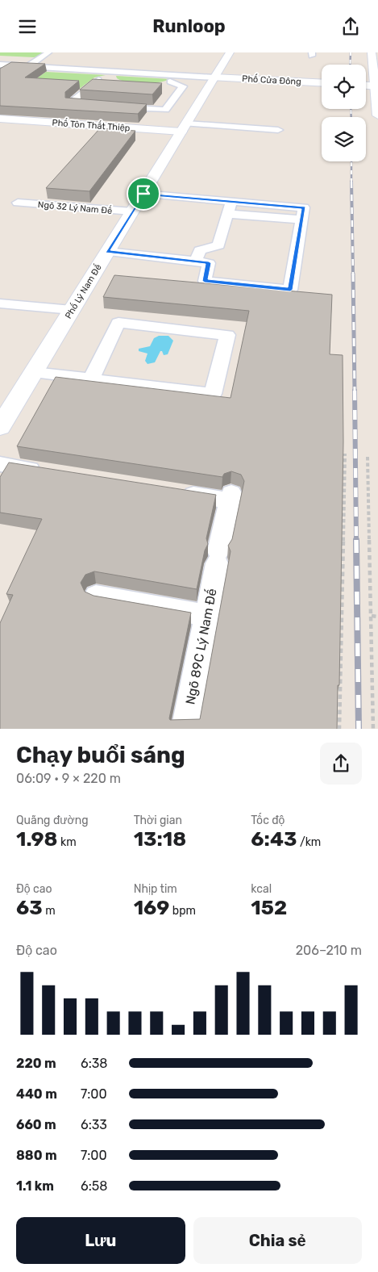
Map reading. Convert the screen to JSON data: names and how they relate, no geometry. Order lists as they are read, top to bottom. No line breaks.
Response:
{"streets":{"street":["Phố Cửa Đông","Phố Tôn Thất Thiệp","Phố Lý Nam Đế"],"lane":["Ngõ 32 Lý Nam Đế","Ngõ 89C Lý Nam Đế"]},"crossings":[["Phố Cửa Đông","Phố Lý Nam Đế"],["Phố Tôn Thất Thiệp","Phố Lý Nam Đế"],["Ngõ 32 Lý Nam Đế","Phố Lý Nam Đế"]],"page":{"header":"Runloop","heading":["Chạy buổi sáng","06:09 · 9 × 220 m"],"stats":[["Quãng đường","1.98 km"],["Thời gian","13:18"],["Tốc độ","6:43 /km"],["Độ cao","63 m"],["Nhịp tim","169 bpm"],["kcal","152"]],"chart":["Độ cao","206–210 m"],"list":[{"name":"220 m","note":"6:38"},{"name":"440 m","note":"7:00"},{"name":"660 m","note":"6:33"},{"name":"880 m","note":"7:00"},{"name":"1.1 km","note":"6:58"}],"buttons":["Lưu","Chia sẻ"]}}
